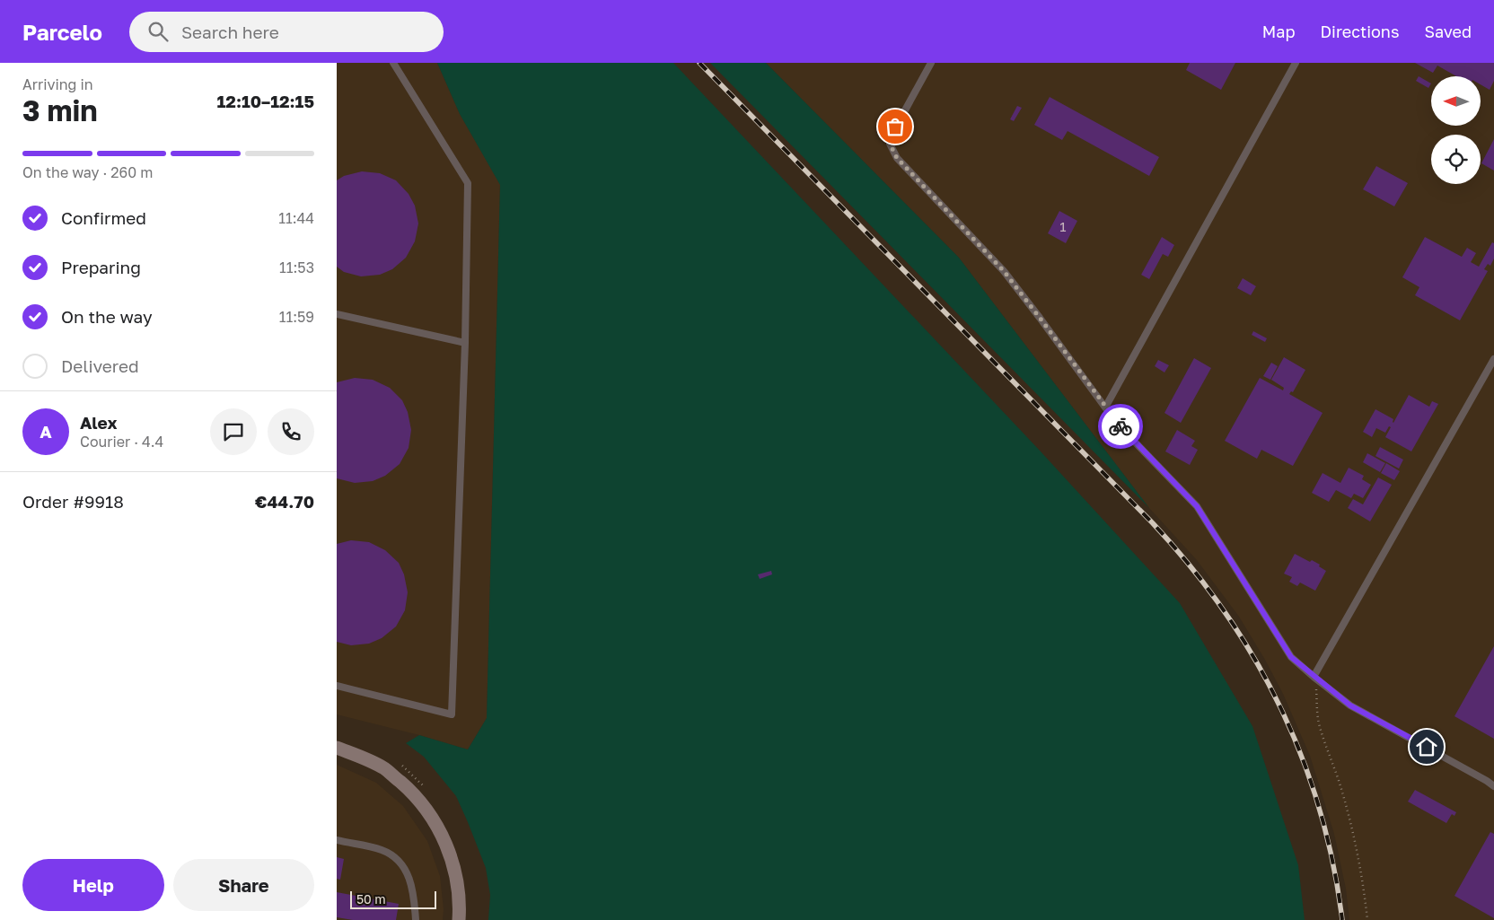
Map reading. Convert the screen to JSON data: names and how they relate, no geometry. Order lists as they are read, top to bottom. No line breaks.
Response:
{"house_numbers":["1"],"scale_bar":"50 m","north":"left","page":{"header":"Parcelo","search":"Search here","nav":["Map","Directions","Saved"],"heading":["3 min","Arriving in","12:10–12:15"],"panel":["Alex","Courier · 4.4","Order #9918","€44.70"],"bar":"On the way · 260 m","list":[["Confirmed","11:44"],["Preparing","11:53"],["On the way","11:59"],"Delivered"],"round":"A","buttons":["Help","Share"],"scale":"50 m"}}
